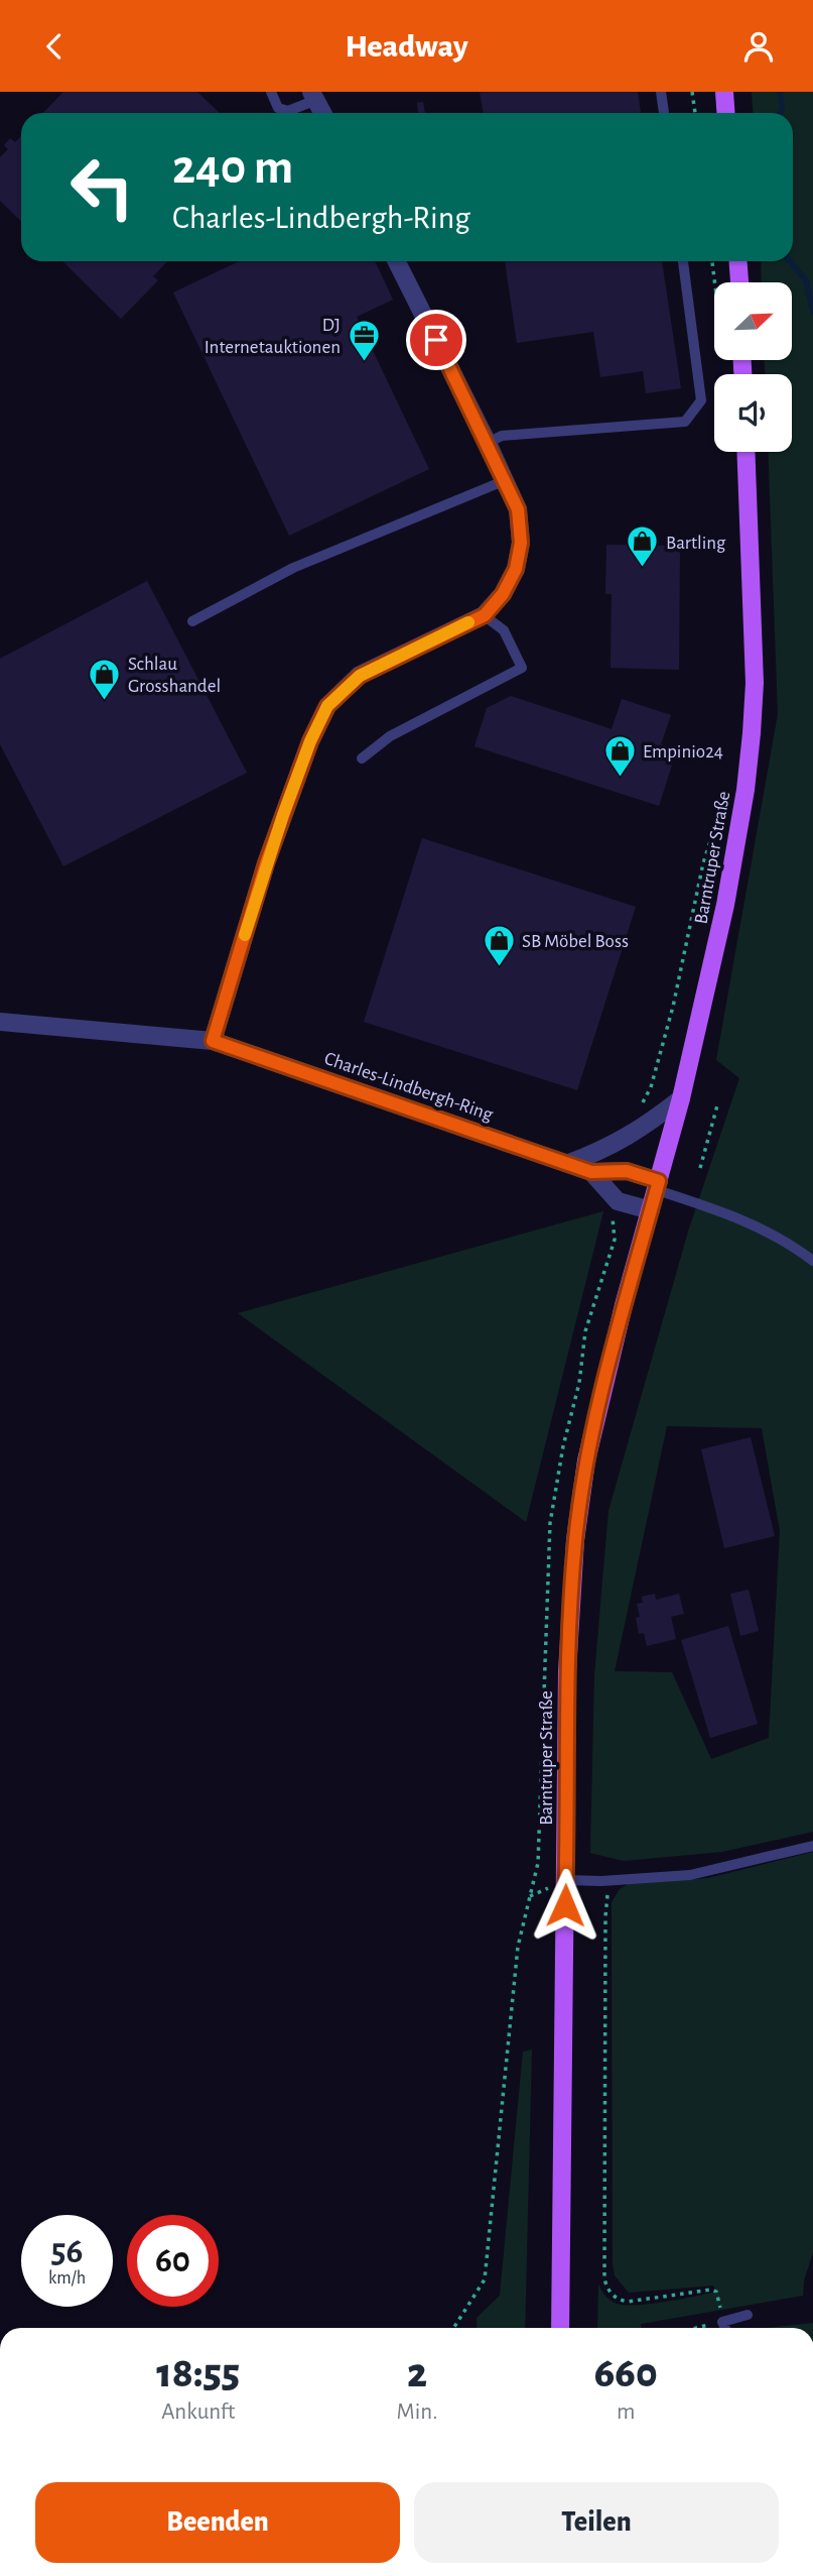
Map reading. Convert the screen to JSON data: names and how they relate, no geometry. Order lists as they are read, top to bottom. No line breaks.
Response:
{"streets":{"main road":["Barntruper Straße"],"street":["Charles-Lindbergh-Ring"]},"crossings":[["Barntruper Straße","Charles-Lindbergh-Ring"]],"places":{"office":["DJ Internetauktionen"],"shop":["Bartling","Schlau Grosshandel","Empinio24","SB Möbel Boss"]},"north":"top right","page":{"header":"Headway","turn":["240 m","Charles-Lindbergh-Ring"],"speed":"56 km/h","limit":"60","eta":["18:55","Ankunft","2","Min.","660","m"],"buttons":["Beenden","Teilen"]}}
